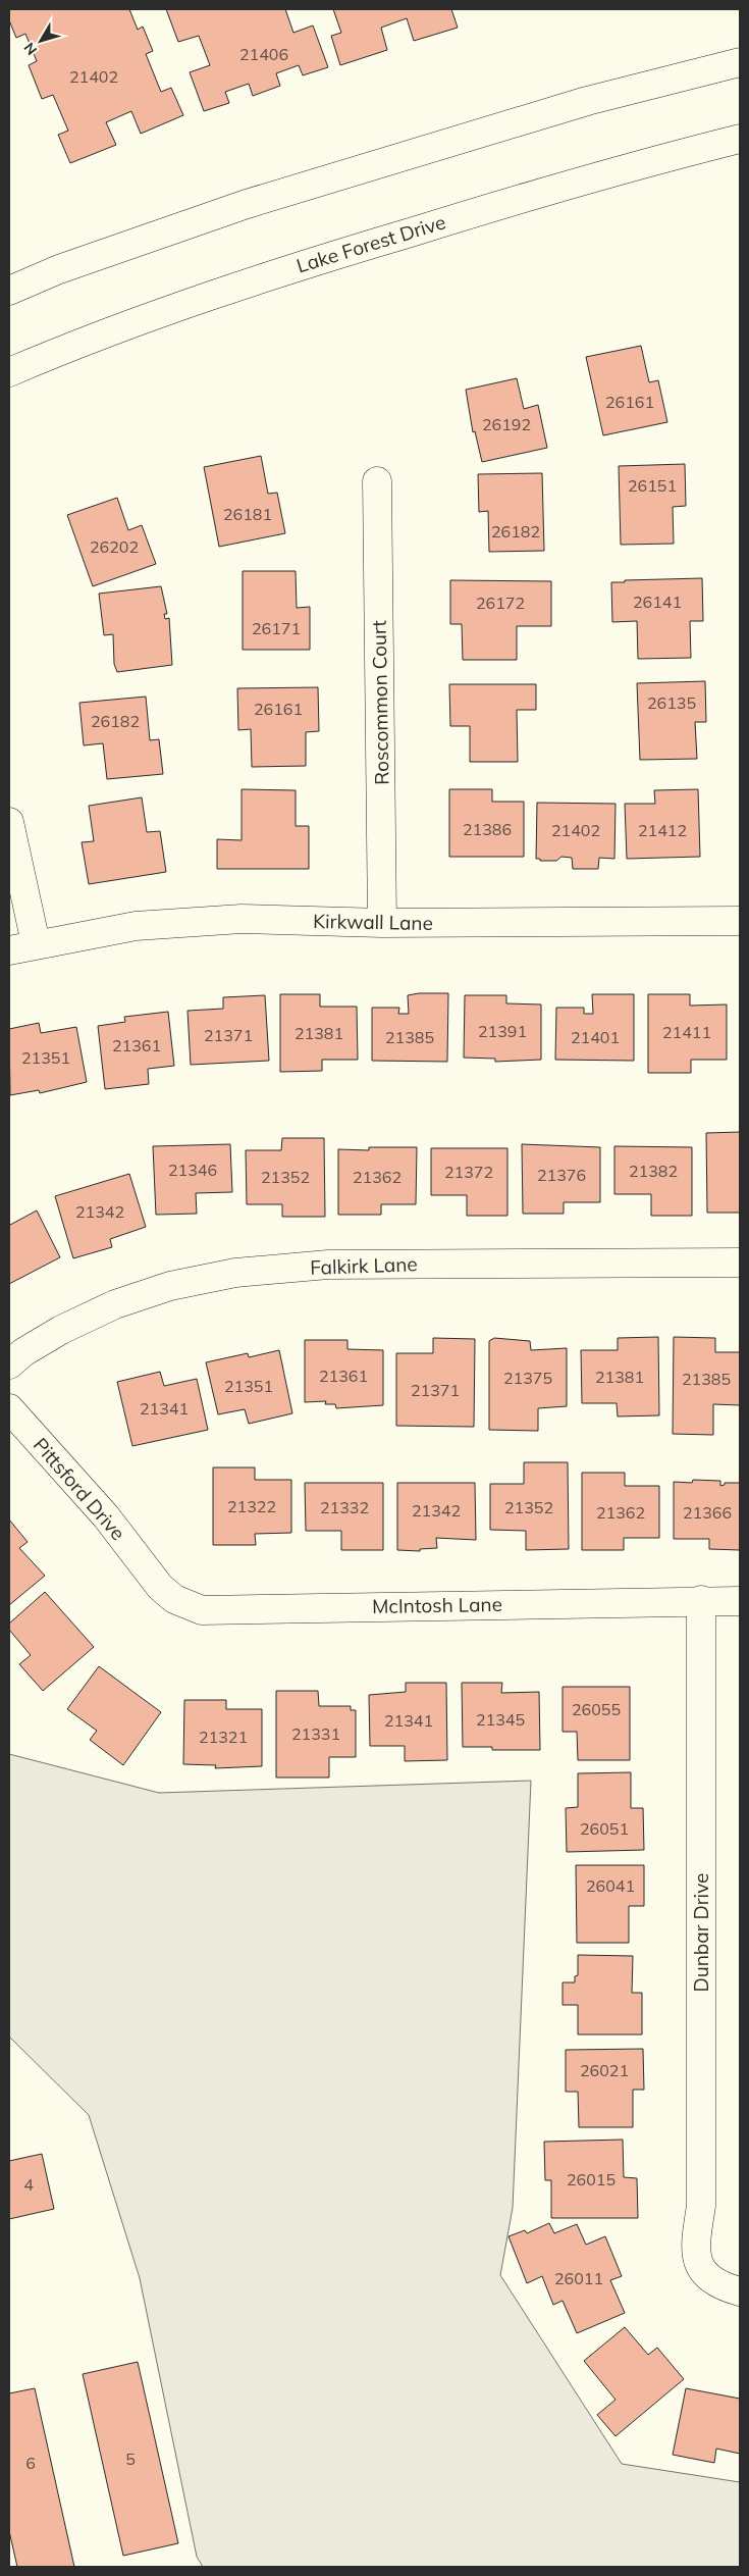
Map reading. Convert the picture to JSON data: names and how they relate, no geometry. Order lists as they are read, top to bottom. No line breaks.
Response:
{"streets":{"street":["Lake Forest Drive","Roscommon Court","Kirkwall Lane","Falkirk Lane","Pittsford Drive","McIntosh Lane","Dunbar Drive"]},"crossings":[["Roscommon Court","Kirkwall Lane"],["Pittsford Drive","McIntosh Lane"],["McIntosh Lane","Dunbar Drive"]],"house_numbers":["21406","21402","26161","26192","26151","26181","26182","26202","26141","26172","26171","26135","26161","26182","21386","21402","21412","21391","21411","21381","21371","21385","21401","21361","21351","21346","21382","21372","21376","21352","21362","21342","21361","21381","21375","21385","21351","21371","21341","21322","21332","21352","21342","21362","21366","26055","21345","21341","21331","21321","26051","26041","26021","26015","4","26011","5","6"],"north":"bottom left"}
